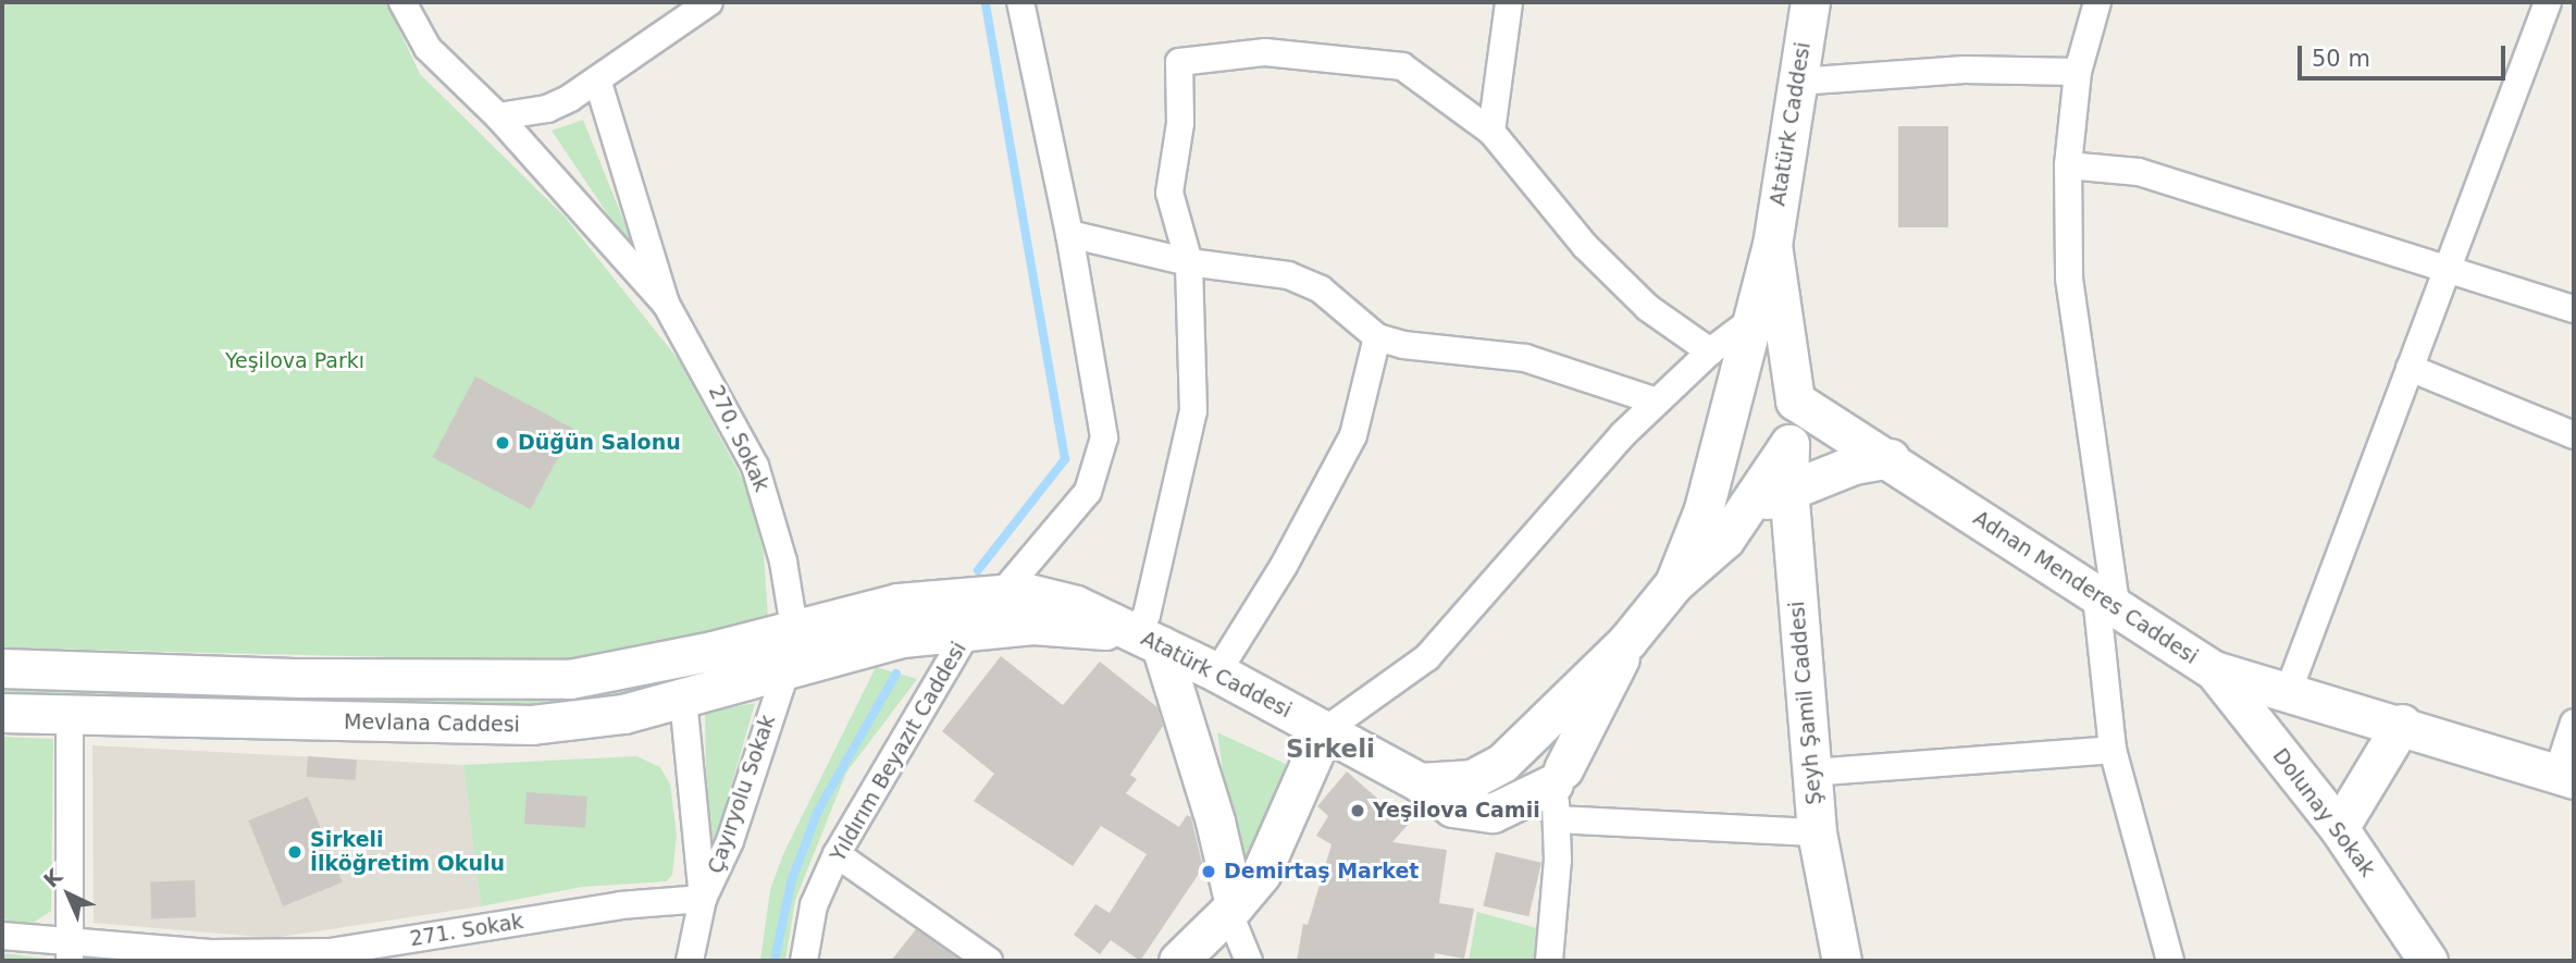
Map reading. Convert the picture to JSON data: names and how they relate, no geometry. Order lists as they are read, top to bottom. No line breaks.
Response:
{"streets":{"street":["Atatürk Caddesi","270. Sokak","Adnan Menderes Caddesi","Şeyh Şamil Caddesi","Mevlana Caddesi","Yıldırım Beyazıt Caddesi","Çayıryolu Sokak","Dolunay Sokak","271. Sokak"]},"crossings":[["Atatürk Caddesi","270. Sokak"],["Atatürk Caddesi","Çayıryolu Sokak"],["270. Sokak","Çayıryolu Sokak"],["Adnan Menderes Caddesi","Şeyh Şamil Caddesi"],["Adnan Menderes Caddesi","Dolunay Sokak"],["Mevlana Caddesi","Yıldırım Beyazıt Caddesi"],["Mevlana Caddesi","Çayıryolu Sokak"],["Çayıryolu Sokak","271. Sokak"]],"districts":["Sirkeli"],"parks":["Yeşilova Parkı"],"places":["Düğün Salonu","Yeşilova Camii","Sirkeli İlköğretim Okulu","Demirtaş Market"],"scale_bar":"50 m","north":"top left"}
